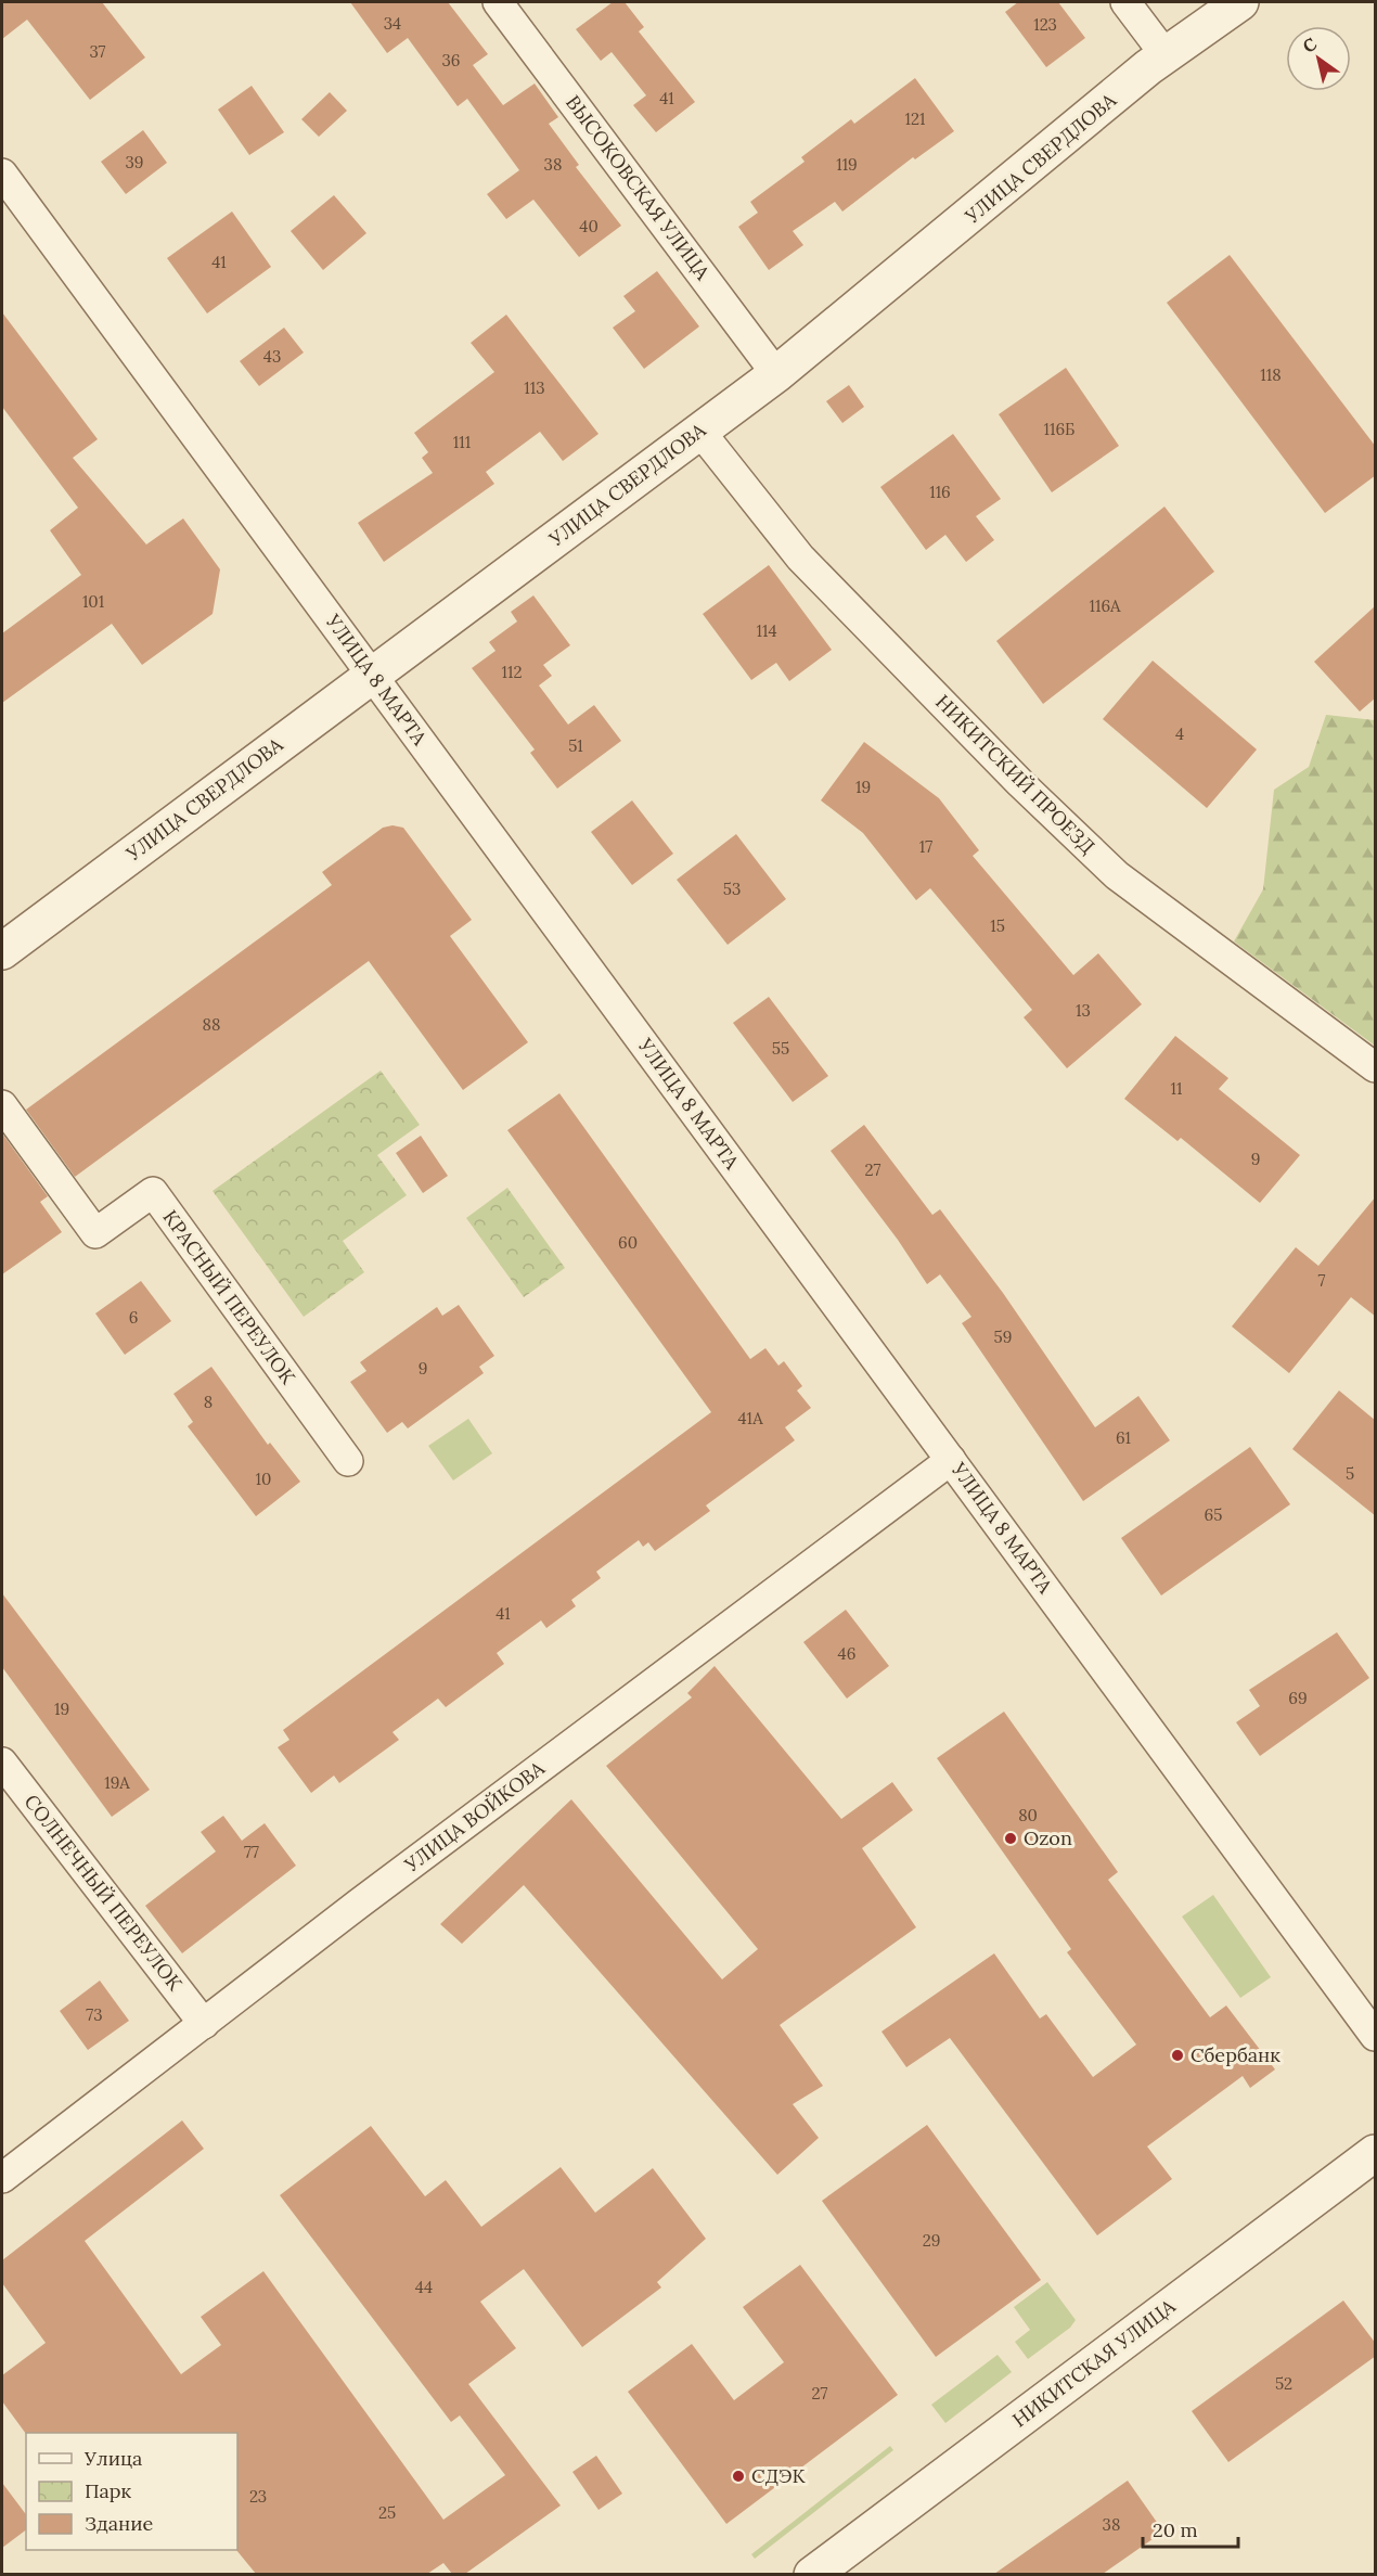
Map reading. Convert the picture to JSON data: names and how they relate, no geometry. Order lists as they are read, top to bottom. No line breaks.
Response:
{"streets":{"street":["УЛИЦА СВЕРДЛОВА","ВЫСОКОВСКАЯ УЛИЦА","УЛИЦА 8 МАРТА","НИКИТСКИЙ ПРОЕЗД","КРАСНЫЙ ПЕРЕУЛОК","УЛИЦА ВОЙКОВА","СОЛНЕЧНЫЙ ПЕРЕУЛОК","НИКИТСКАЯ УЛИЦА"]},"crossings":[["УЛИЦА СВЕРДЛОВА","ВЫСОКОВСКАЯ УЛИЦА"],["УЛИЦА СВЕРДЛОВА","УЛИЦА 8 МАРТА"],["УЛИЦА СВЕРДЛОВА","НИКИТСКИЙ ПРОЕЗД"],["УЛИЦА 8 МАРТА","УЛИЦА ВОЙКОВА"],["УЛИЦА ВОЙКОВА","СОЛНЕЧНЫЙ ПЕРЕУЛОК"]],"places":["Ozon","Сбербанк","СДЭК"],"house_numbers":["34","123","37","36","41","121","39","38","119","40","41","43","118","113","116Б","111","116","101","116А","114","112","4","51","19","17","53","15","13","88","55","11","9","27","60","7","6","59","9","8","41А","61","5","10","65","41","46","69","19","19А","80","77","73","29","44","52","27","23","25","38"],"legend":["Улица","Парк","Здание"],"scale_bar":"20 m","north":"top left"}
